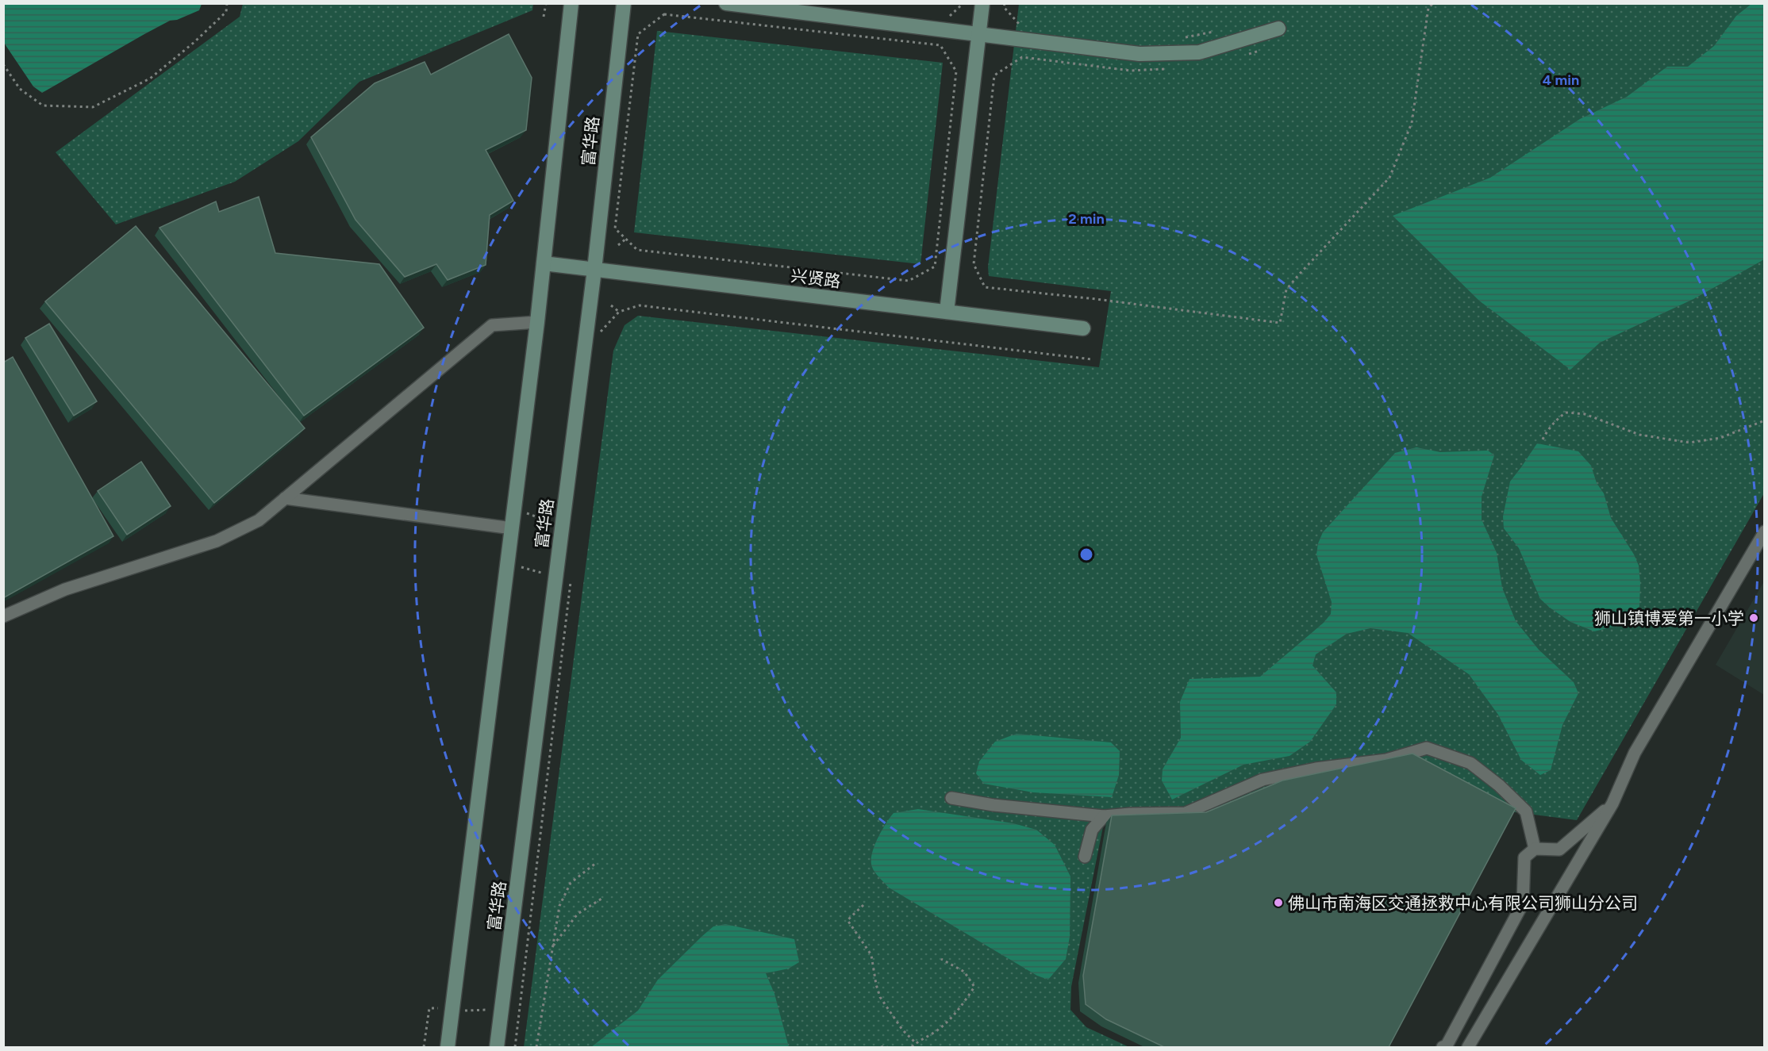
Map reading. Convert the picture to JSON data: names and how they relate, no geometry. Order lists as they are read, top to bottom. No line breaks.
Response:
{"streets":{"street":["富华路","兴贤路"]},"crossings":[["富华路","兴贤路"]],"places":["狮山镇博爱第一小学","佛山市南海区交通拯救中心有限公司狮山分公司"],"rings":["4 min","2 min"]}
